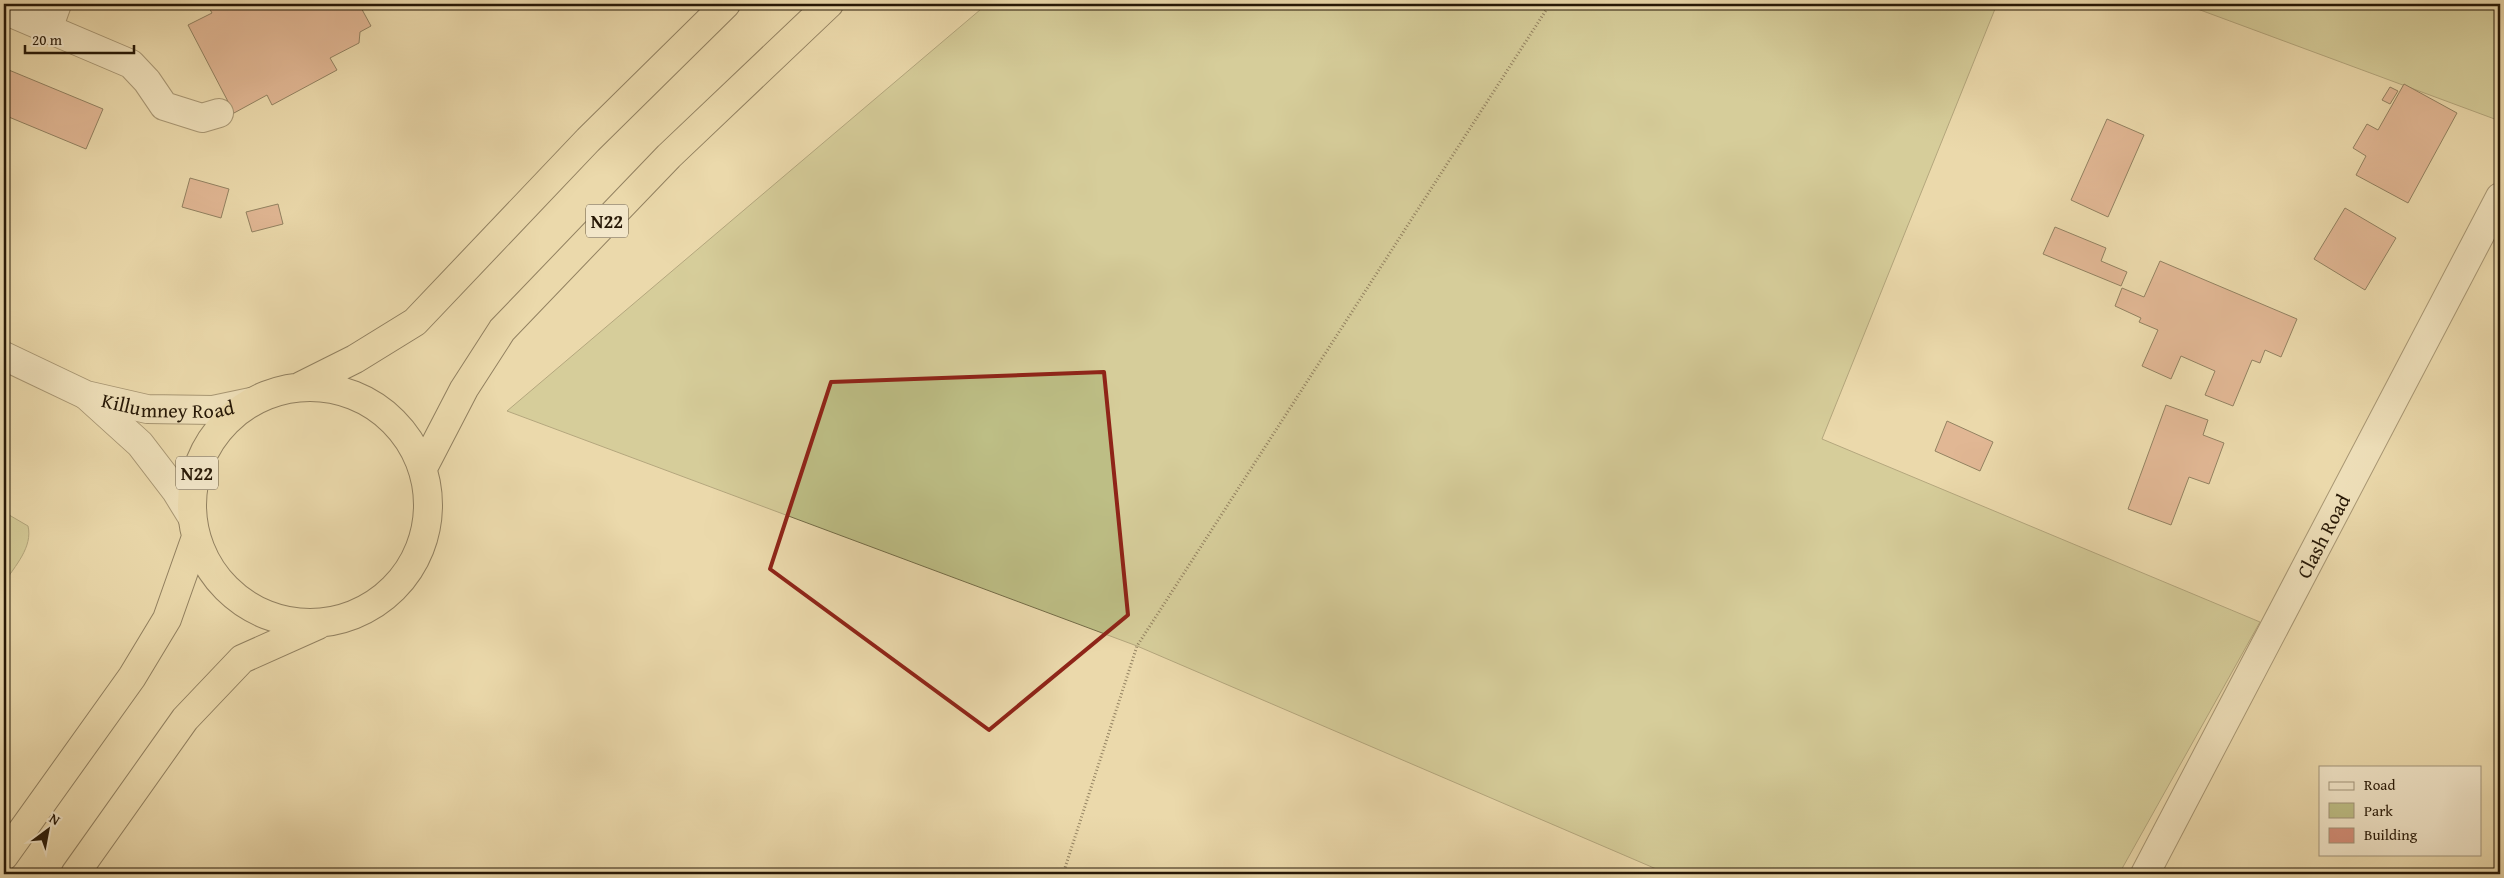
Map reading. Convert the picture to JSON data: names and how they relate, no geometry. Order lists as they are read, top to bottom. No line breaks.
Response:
{"streets":{"highway":["N22"],"street":["Killumney Road","Clash Road"]},"crossings":[["N22","Killumney Road"]],"legend":["Road","Park","Building"],"scale_bar":"20 m","north":"top right"}
